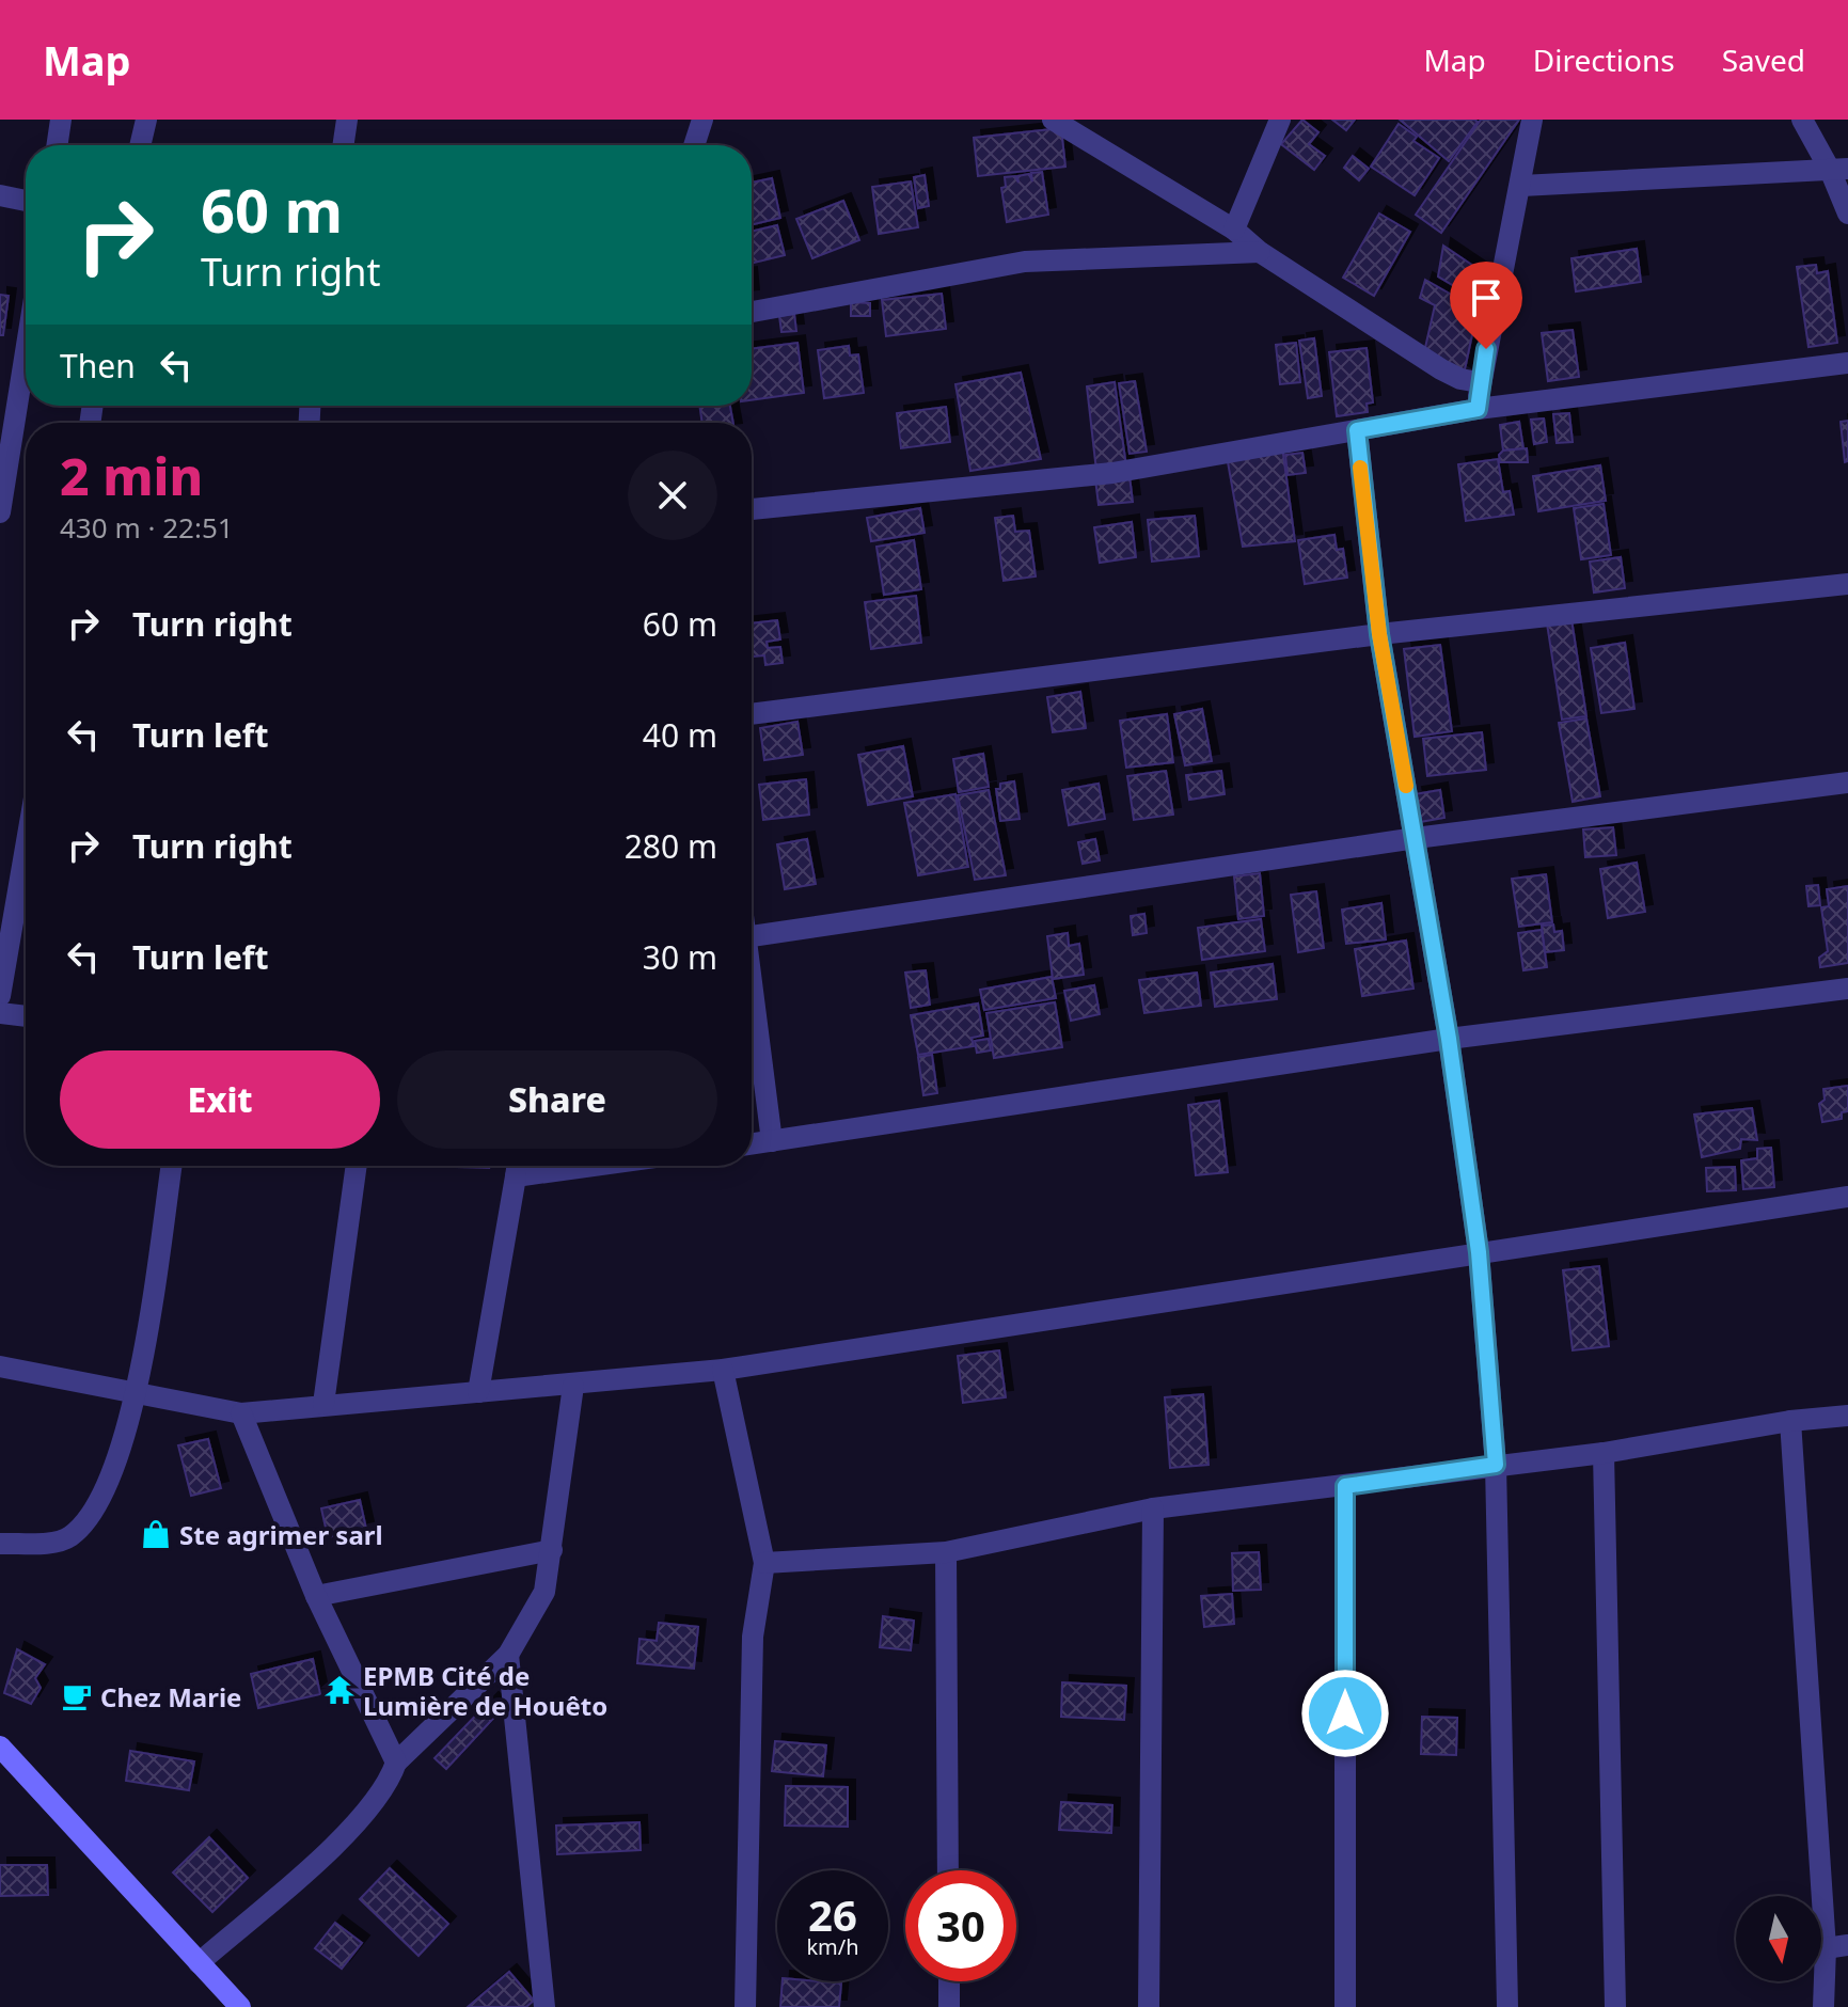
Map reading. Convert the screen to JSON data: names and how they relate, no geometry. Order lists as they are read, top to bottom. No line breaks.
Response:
{"places":{"shop":["Ste agrimer sarl"],"temple":["EPMB Cité de Lumière de Houêto"],"cafe":["Chez Marie"]},"north":"bottom","page":{"header":"Map","nav":["Map","Directions","Saved"],"turn":["60 m","Turn right"],"then":"Then","heading":["2 min","430 m · 22:51"],"list":[{"name":"Turn right","value":"60 m"},{"name":"Turn left","value":"40 m"},{"name":"Turn right","value":"280 m"},{"name":"Turn left","value":"30 m"}],"buttons":["Exit","Share"],"speed":"26 km/h","limit":"30"}}
